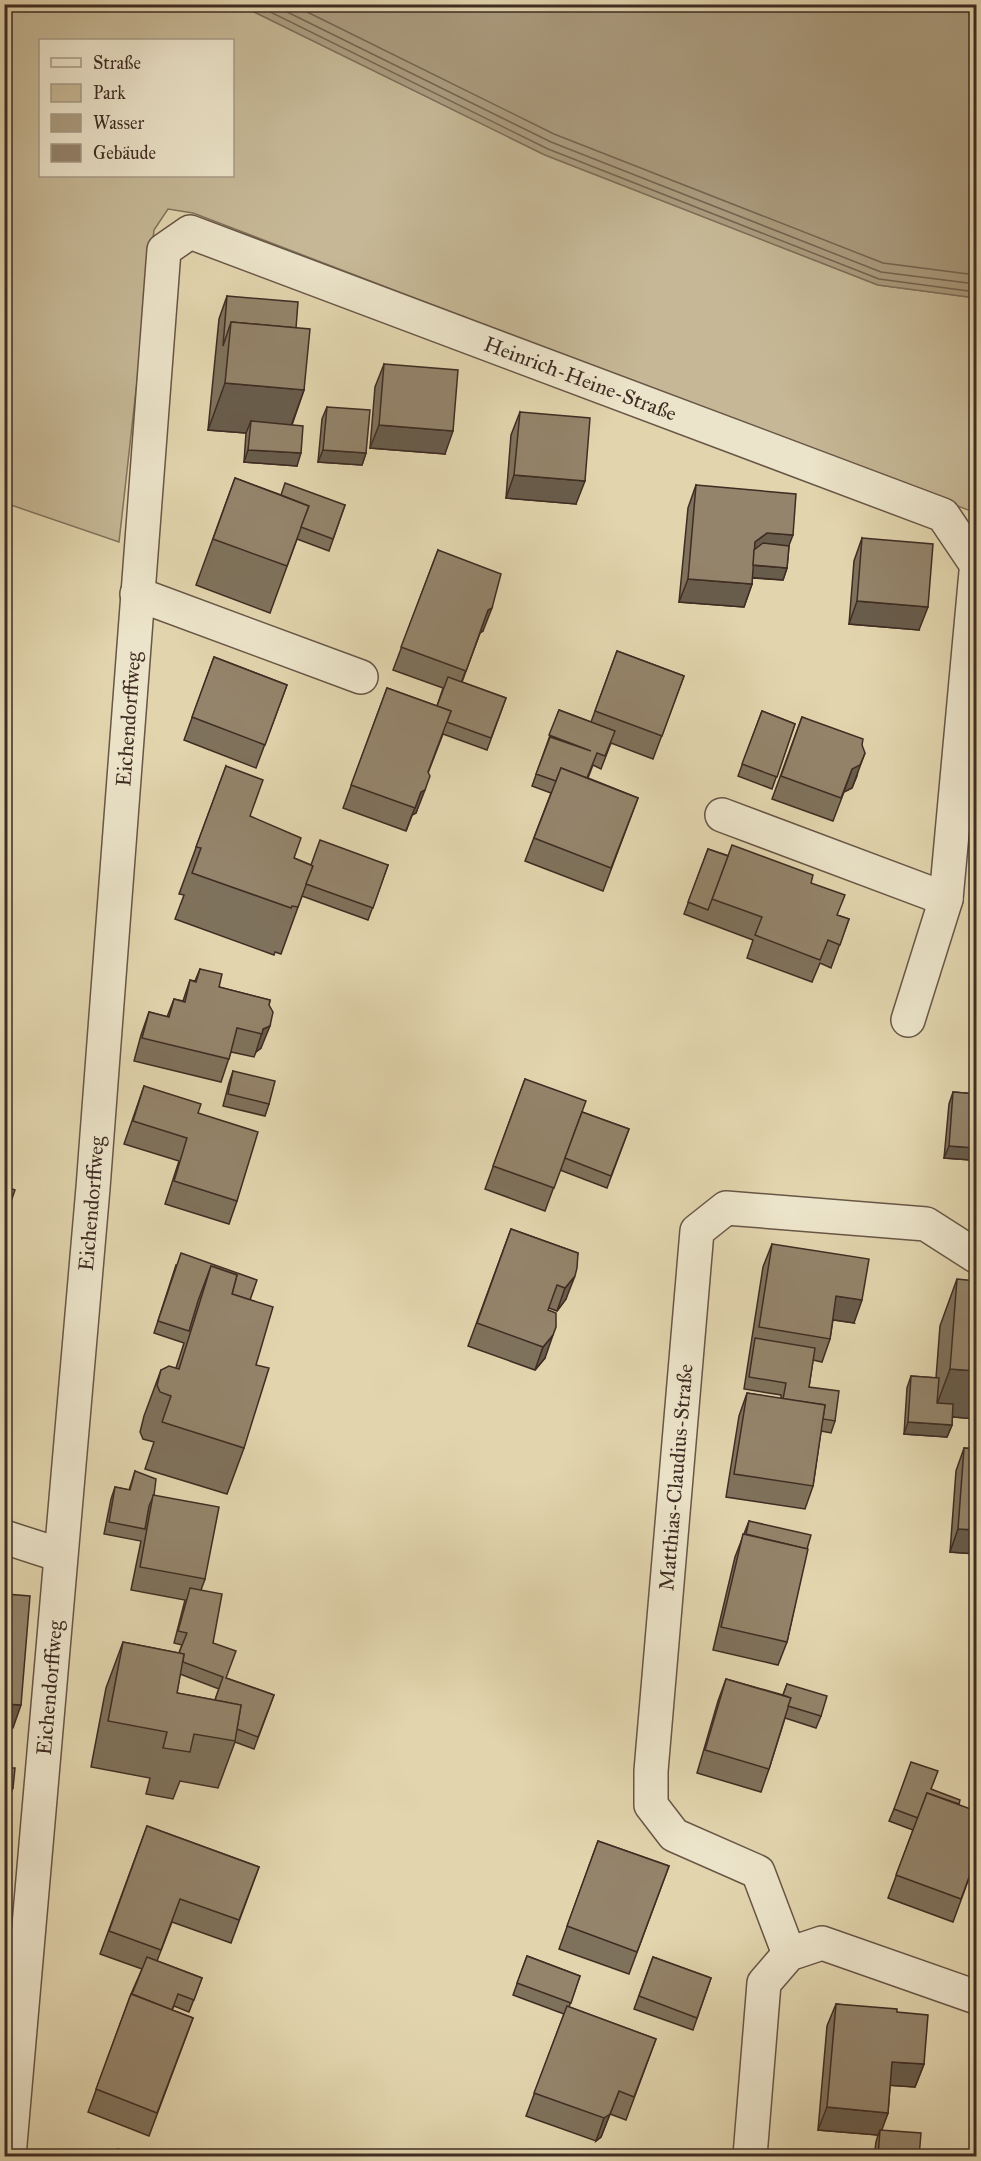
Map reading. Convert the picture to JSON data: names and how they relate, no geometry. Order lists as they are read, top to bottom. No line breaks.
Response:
{"streets":{"street":["Heinrich-Heine-Straße","Eichendorffweg","Matthias-Claudius-Straße"]},"crossings":[["Heinrich-Heine-Straße","Eichendorffweg"]],"legend":["Straße","Park","Wasser","Gebäude"]}
